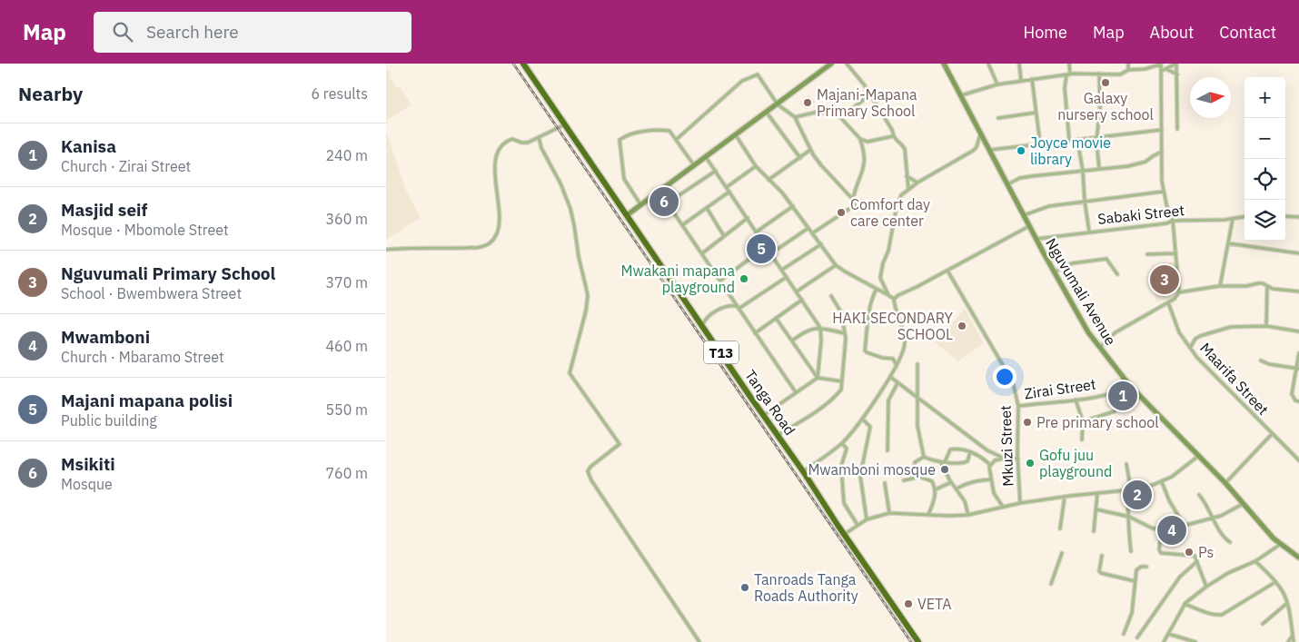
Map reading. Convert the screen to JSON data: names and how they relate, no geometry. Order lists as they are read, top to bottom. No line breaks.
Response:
{"streets":{"highway":["T13","Tanga Road"],"street":["Sabaki Street","Nguvumali Avenue","Maarifa Street","Zirai Street","Mkuzi Street"]},"crossings":[["Sabaki Street","Nguvumali Avenue"],["Nguvumali Avenue","Zirai Street"],["Zirai Street","Mkuzi Street"]],"places":["Galaxy nursery school","Majani-Mapana Primary School","Joyce movie library","Comfort day care center","Mwakani mapana playground","HAKI SECONDARY SCHOOL","Pre primary school","Gofu juu playground","Mwamboni mosque","Ps","Tanroads Tanga Roads Authority","VETA"],"north":"right","page":{"header":"Map","search":"Search here","nav":["Home","Map","About","Contact"],"heading":["Nearby","6 results"],"map_buttons":["+","−"],"list":[{"mark":"1","name":"Kanisa","note":"Church · Zirai Street","value":"240 m"},{"mark":"2","name":"Masjid seif","note":"Mosque · Mbomole Street","value":"360 m"},{"mark":"3","name":"Nguvumali Primary School","note":"School · Bwembwera Street","value":"370 m"},{"mark":"4","name":"Mwamboni","note":"Church · Mbaramo Street","value":"460 m"},{"mark":"5","name":"Majani mapana polisi","note":"Public building","value":"550 m"},{"mark":"6","name":"Msikiti","note":"Mosque","value":"760 m"}],"pins":["6","5","3","1","2","4"]}}
